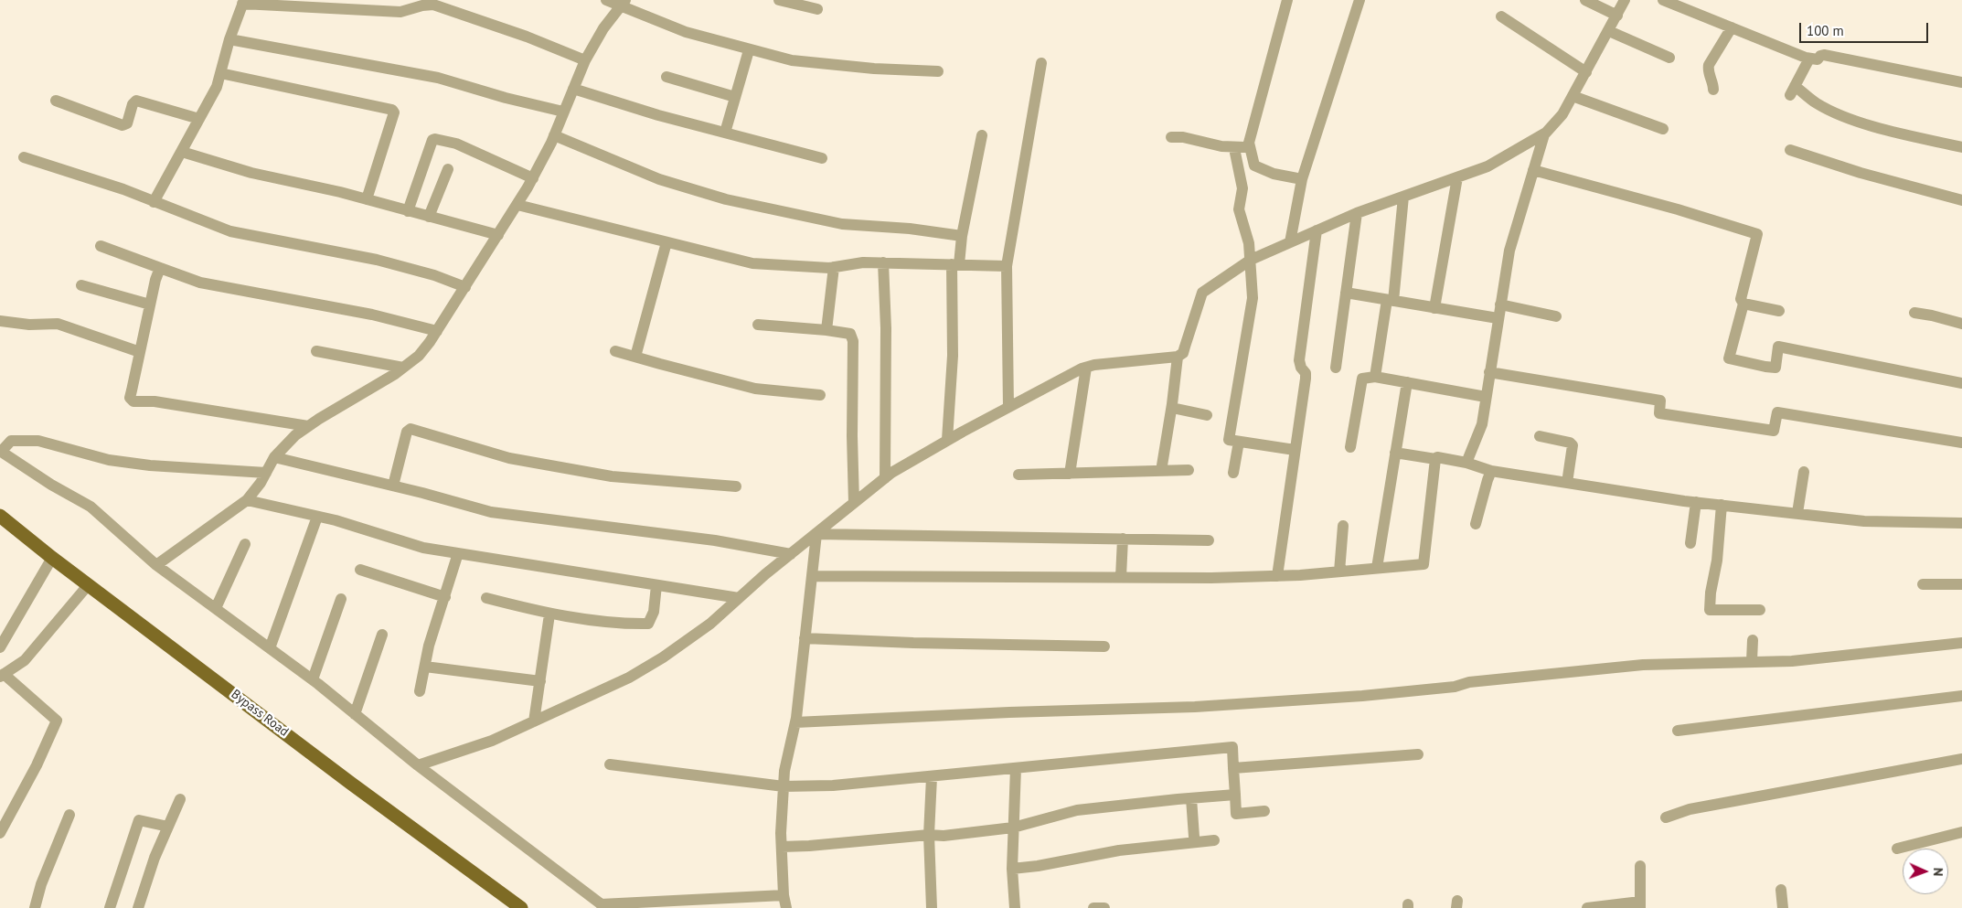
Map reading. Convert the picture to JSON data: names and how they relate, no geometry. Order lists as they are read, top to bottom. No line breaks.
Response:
{"streets":{"main road":["Bypass Road"]},"scale_bar":"100 m","north":"right"}
